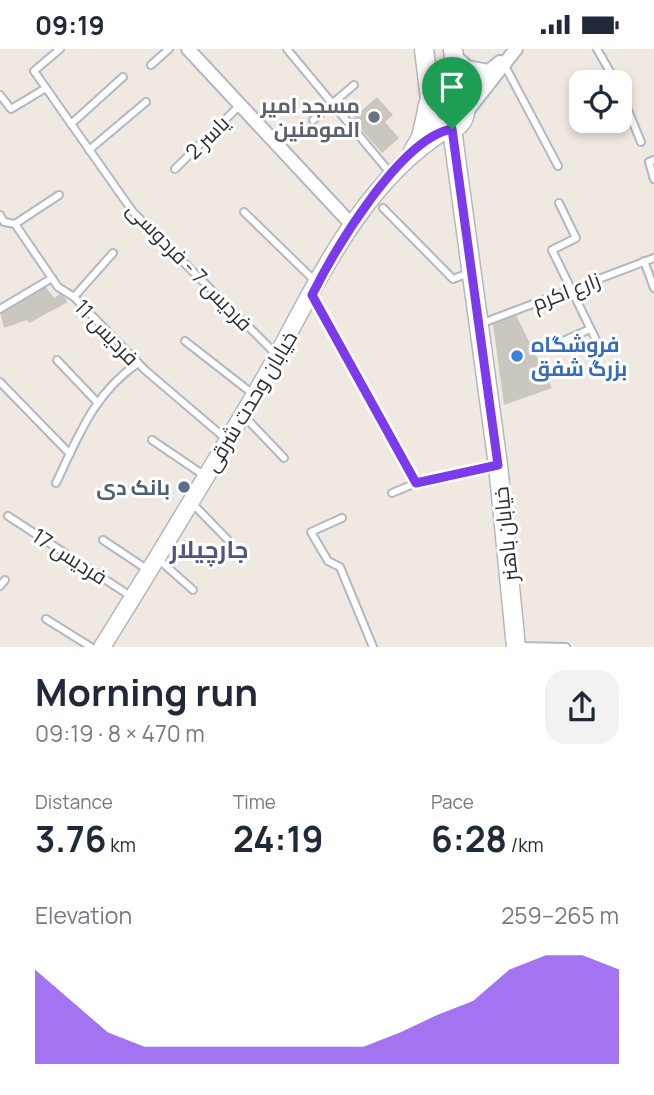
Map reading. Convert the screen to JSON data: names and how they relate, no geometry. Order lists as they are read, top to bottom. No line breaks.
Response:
{"streets":{"main road":["خیابان باهنر"],"street":["خیابان وحدت شرقی"],"lane":["یاسر 2","فردیس 7 - فردوسی","زارع اکرم","فردیس 11","فردیس 17"]},"crossings":[["فردیس 7 - فردوسی","خیابان وحدت شرقی"],["زارع اکرم","خیابان باهنر"],["فردیس 11","خیابان وحدت شرقی"],["خیابان وحدت شرقی","فردیس 17"]],"districts":["جارچیلار"],"places":["مسجد امیر المومنین","فروشگاه بزرگ شفق","بانک دی"],"page":{"status":"09:19","heading":["Morning run","09:19 · 8 × 470 m"],"stats":[["Distance","3.76 km"],["Time","24:19"],["Pace","6:28 /km"]],"chart":["Elevation","259–265 m"]}}
